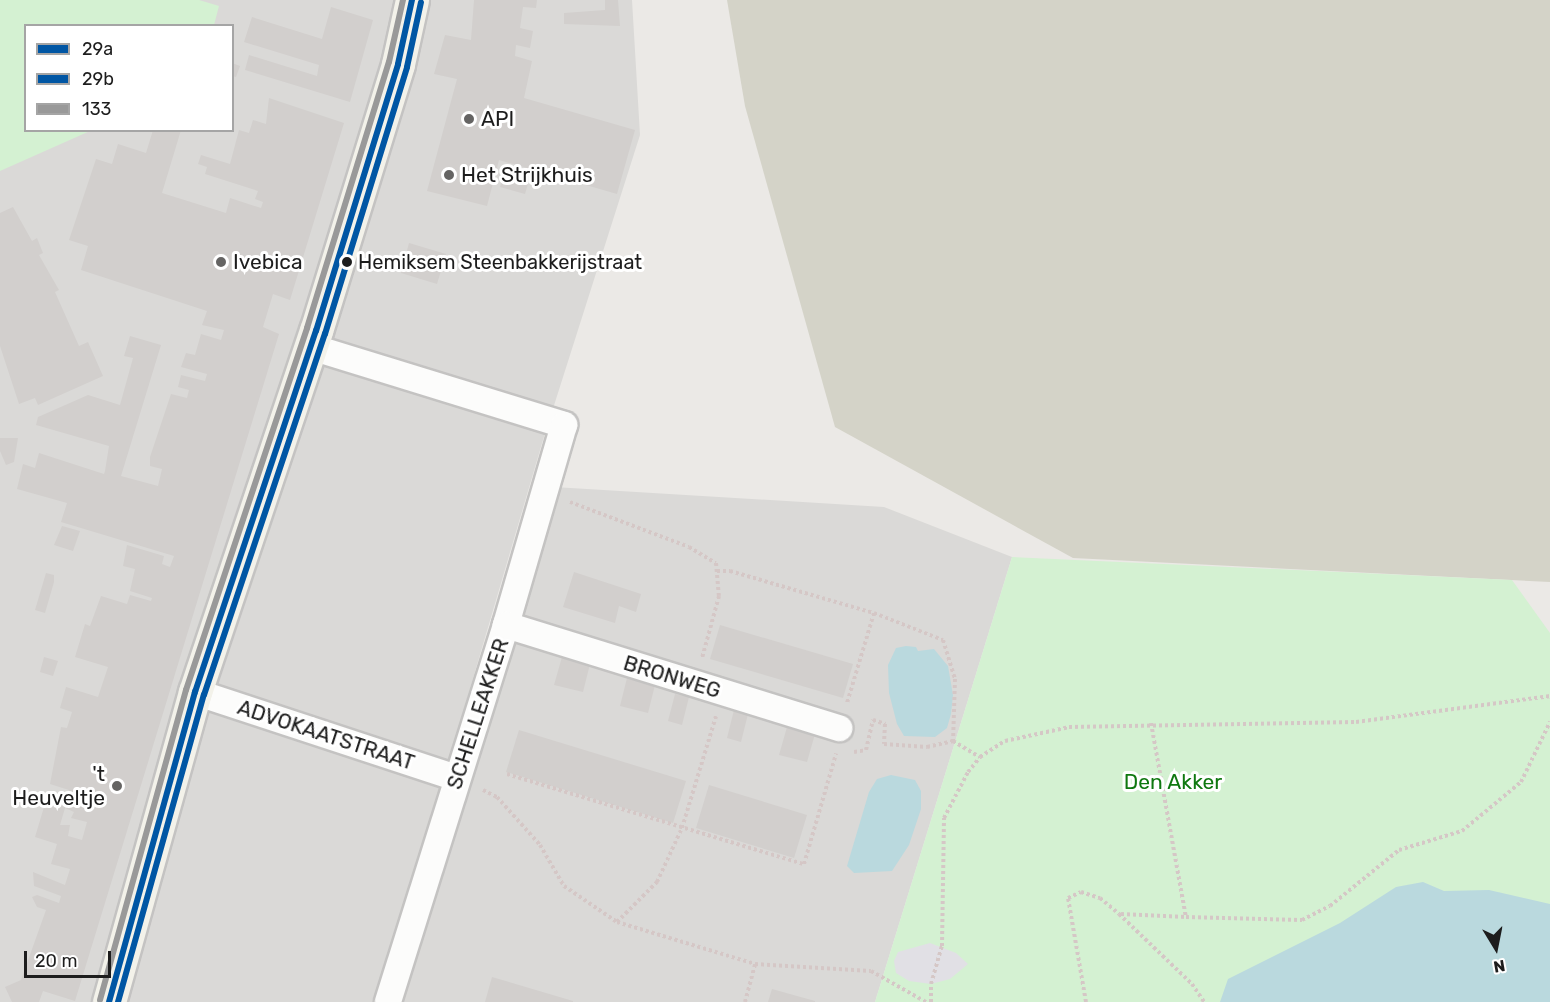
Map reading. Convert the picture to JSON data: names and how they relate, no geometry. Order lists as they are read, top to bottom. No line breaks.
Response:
{"streets":{"street":["BRONWEG","SCHELLEAKKER","ADVOKAATSTRAAT"]},"crossings":[["BRONWEG","SCHELLEAKKER"],["SCHELLEAKKER","ADVOKAATSTRAAT"]],"parks":["Den Akker"],"places":["API","Het Strijkhuis","Ivebica","Hemiksem Steenbakkerijstraat","'t Heuveltje"],"lines":["transit line 29a","transit line 133","transit line 29b"],"legend":["29a","29b","133"],"scale_bar":"20 m","north":"bottom"}
